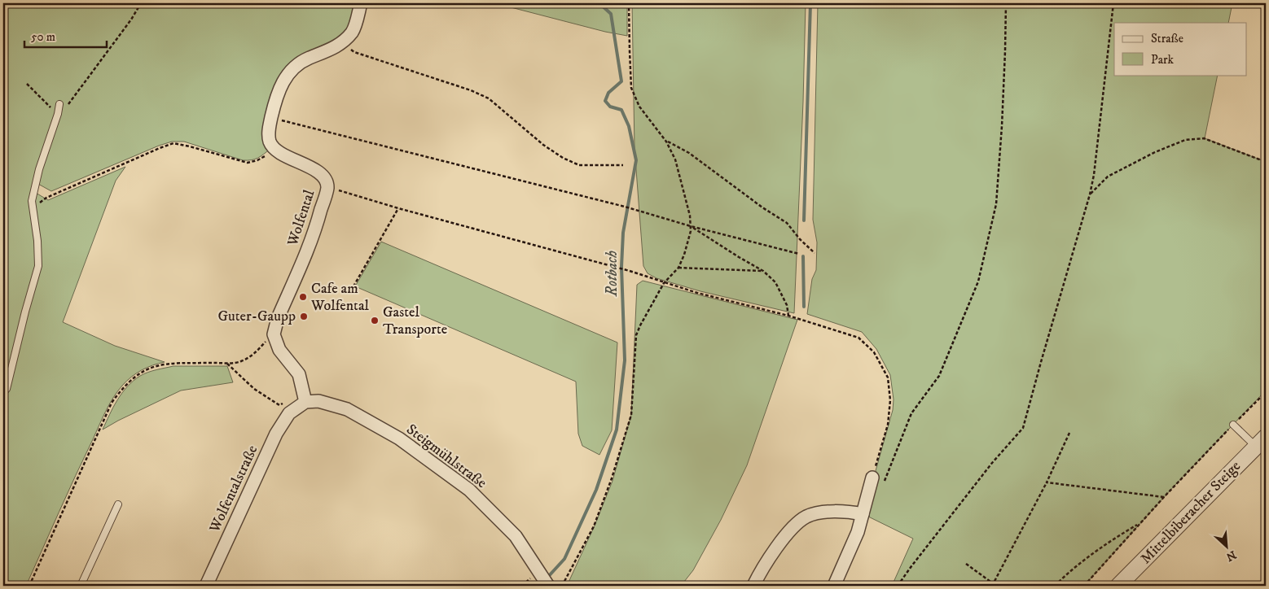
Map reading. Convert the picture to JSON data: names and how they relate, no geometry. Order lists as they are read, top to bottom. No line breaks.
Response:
{"streets":{"street":["Wolfental","Steigmühlstraße","Wolfentalstraße","Mittelbiberacher Steige"]},"crossings":[["Steigmühlstraße","Wolfentalstraße"]],"water":["Rotbach"],"places":["Cafe am Wolfental","Guter-Gaupp","Gastel Transporte"],"legend":["Straße","Park"],"scale_bar":"50 m","north":"bottom right"}
